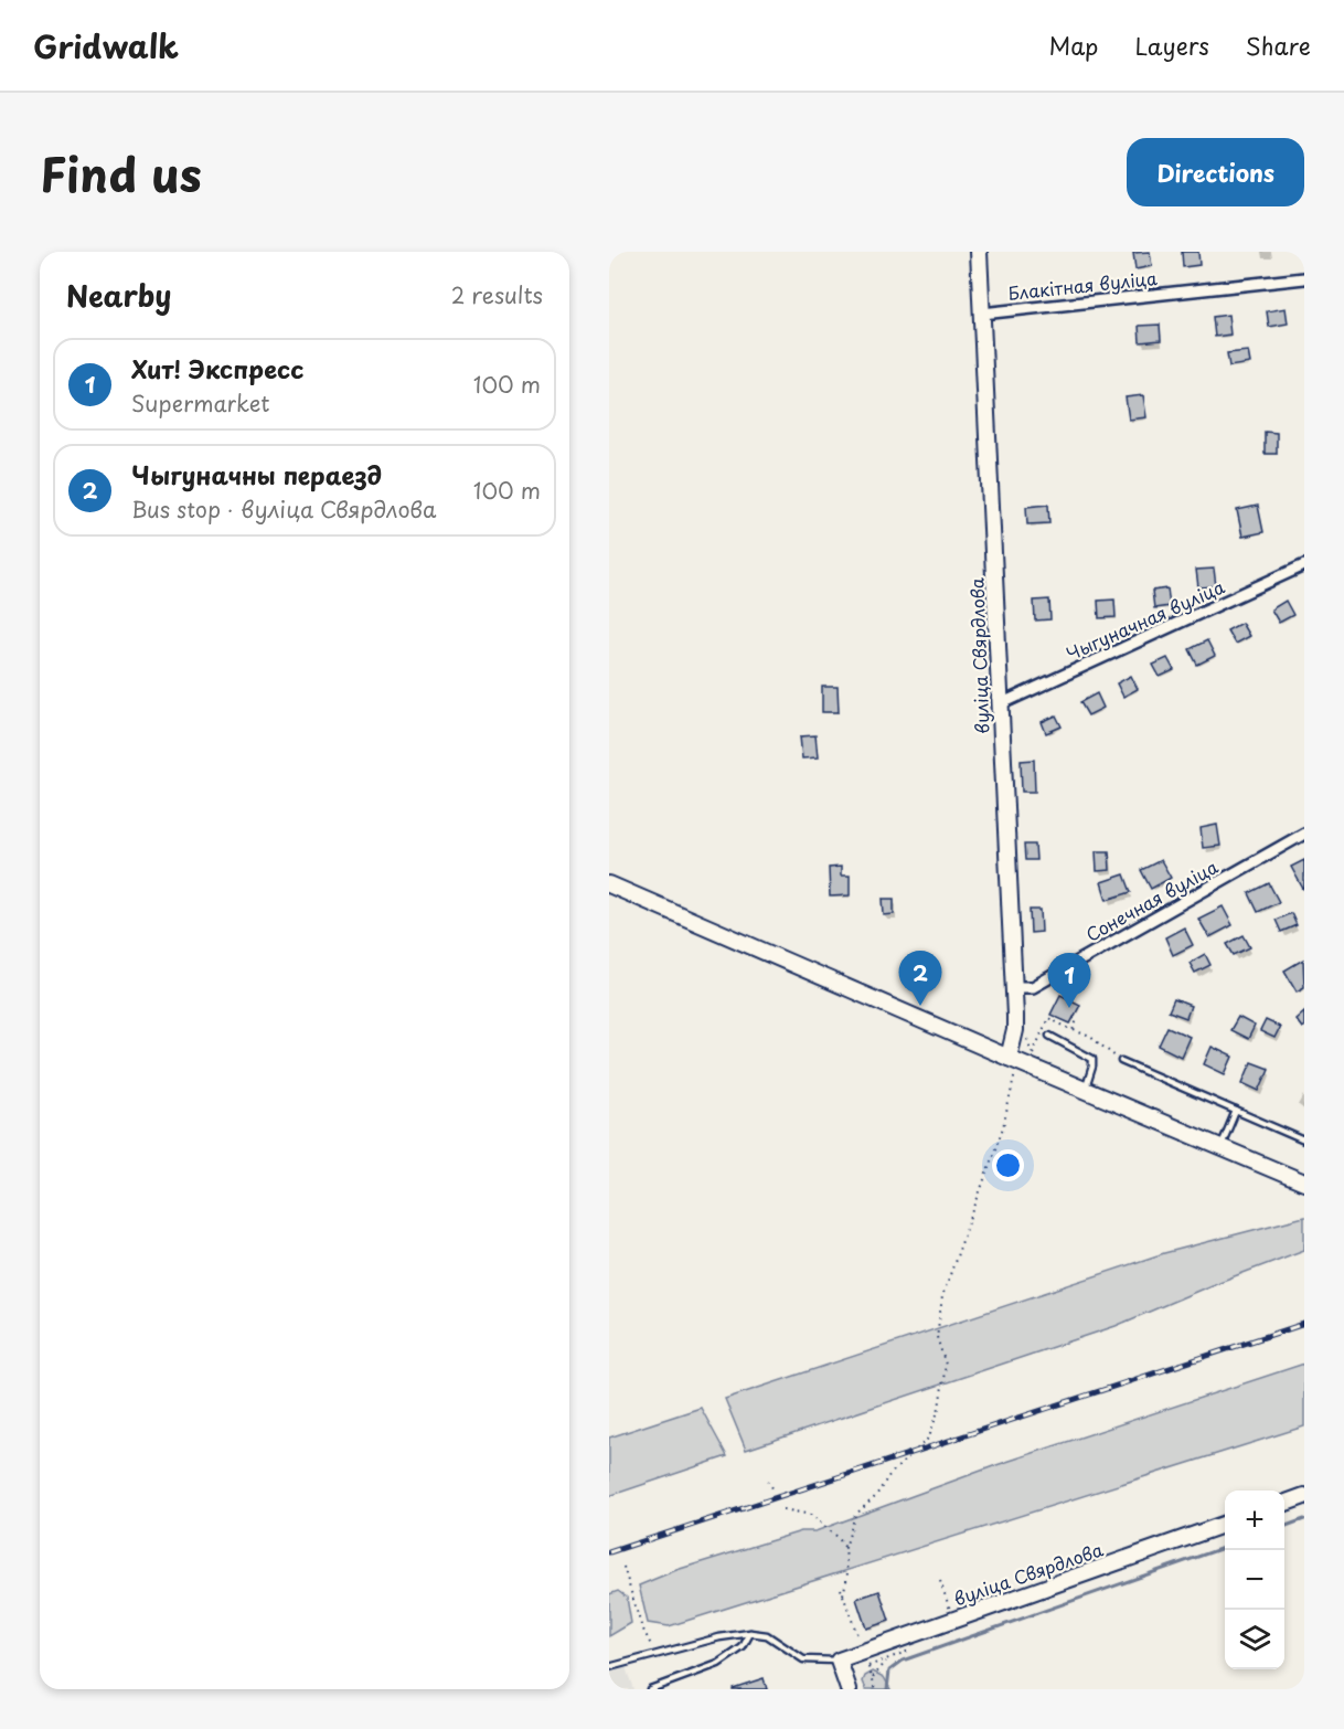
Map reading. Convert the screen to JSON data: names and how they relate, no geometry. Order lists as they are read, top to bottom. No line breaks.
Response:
{"streets":{"street":["Блакітная вуліца","Чыгуначная вуліца","вуліца Свярдлова","Сонечная вуліца"]},"crossings":[["Блакітная вуліца","вуліца Свярдлова"],["Чыгуначная вуліца","вуліца Свярдлова"],["вуліца Свярдлова","Сонечная вуліца"]],"page":{"header":"Gridwalk","nav":["Map","Layers","Share"],"title":"Find us","buttons":"Directions","heading":["Nearby","2 results"],"list":[{"mark":"1","name":"Хит! Экспресс","note":"Supermarket","value":"100 m"},{"mark":"2","name":"Чыгуначны пераезд","note":"Bus stop · вуліца Свярдлова","value":"100 m"}],"pins":["2","1"],"map_buttons":["+","−"]}}
